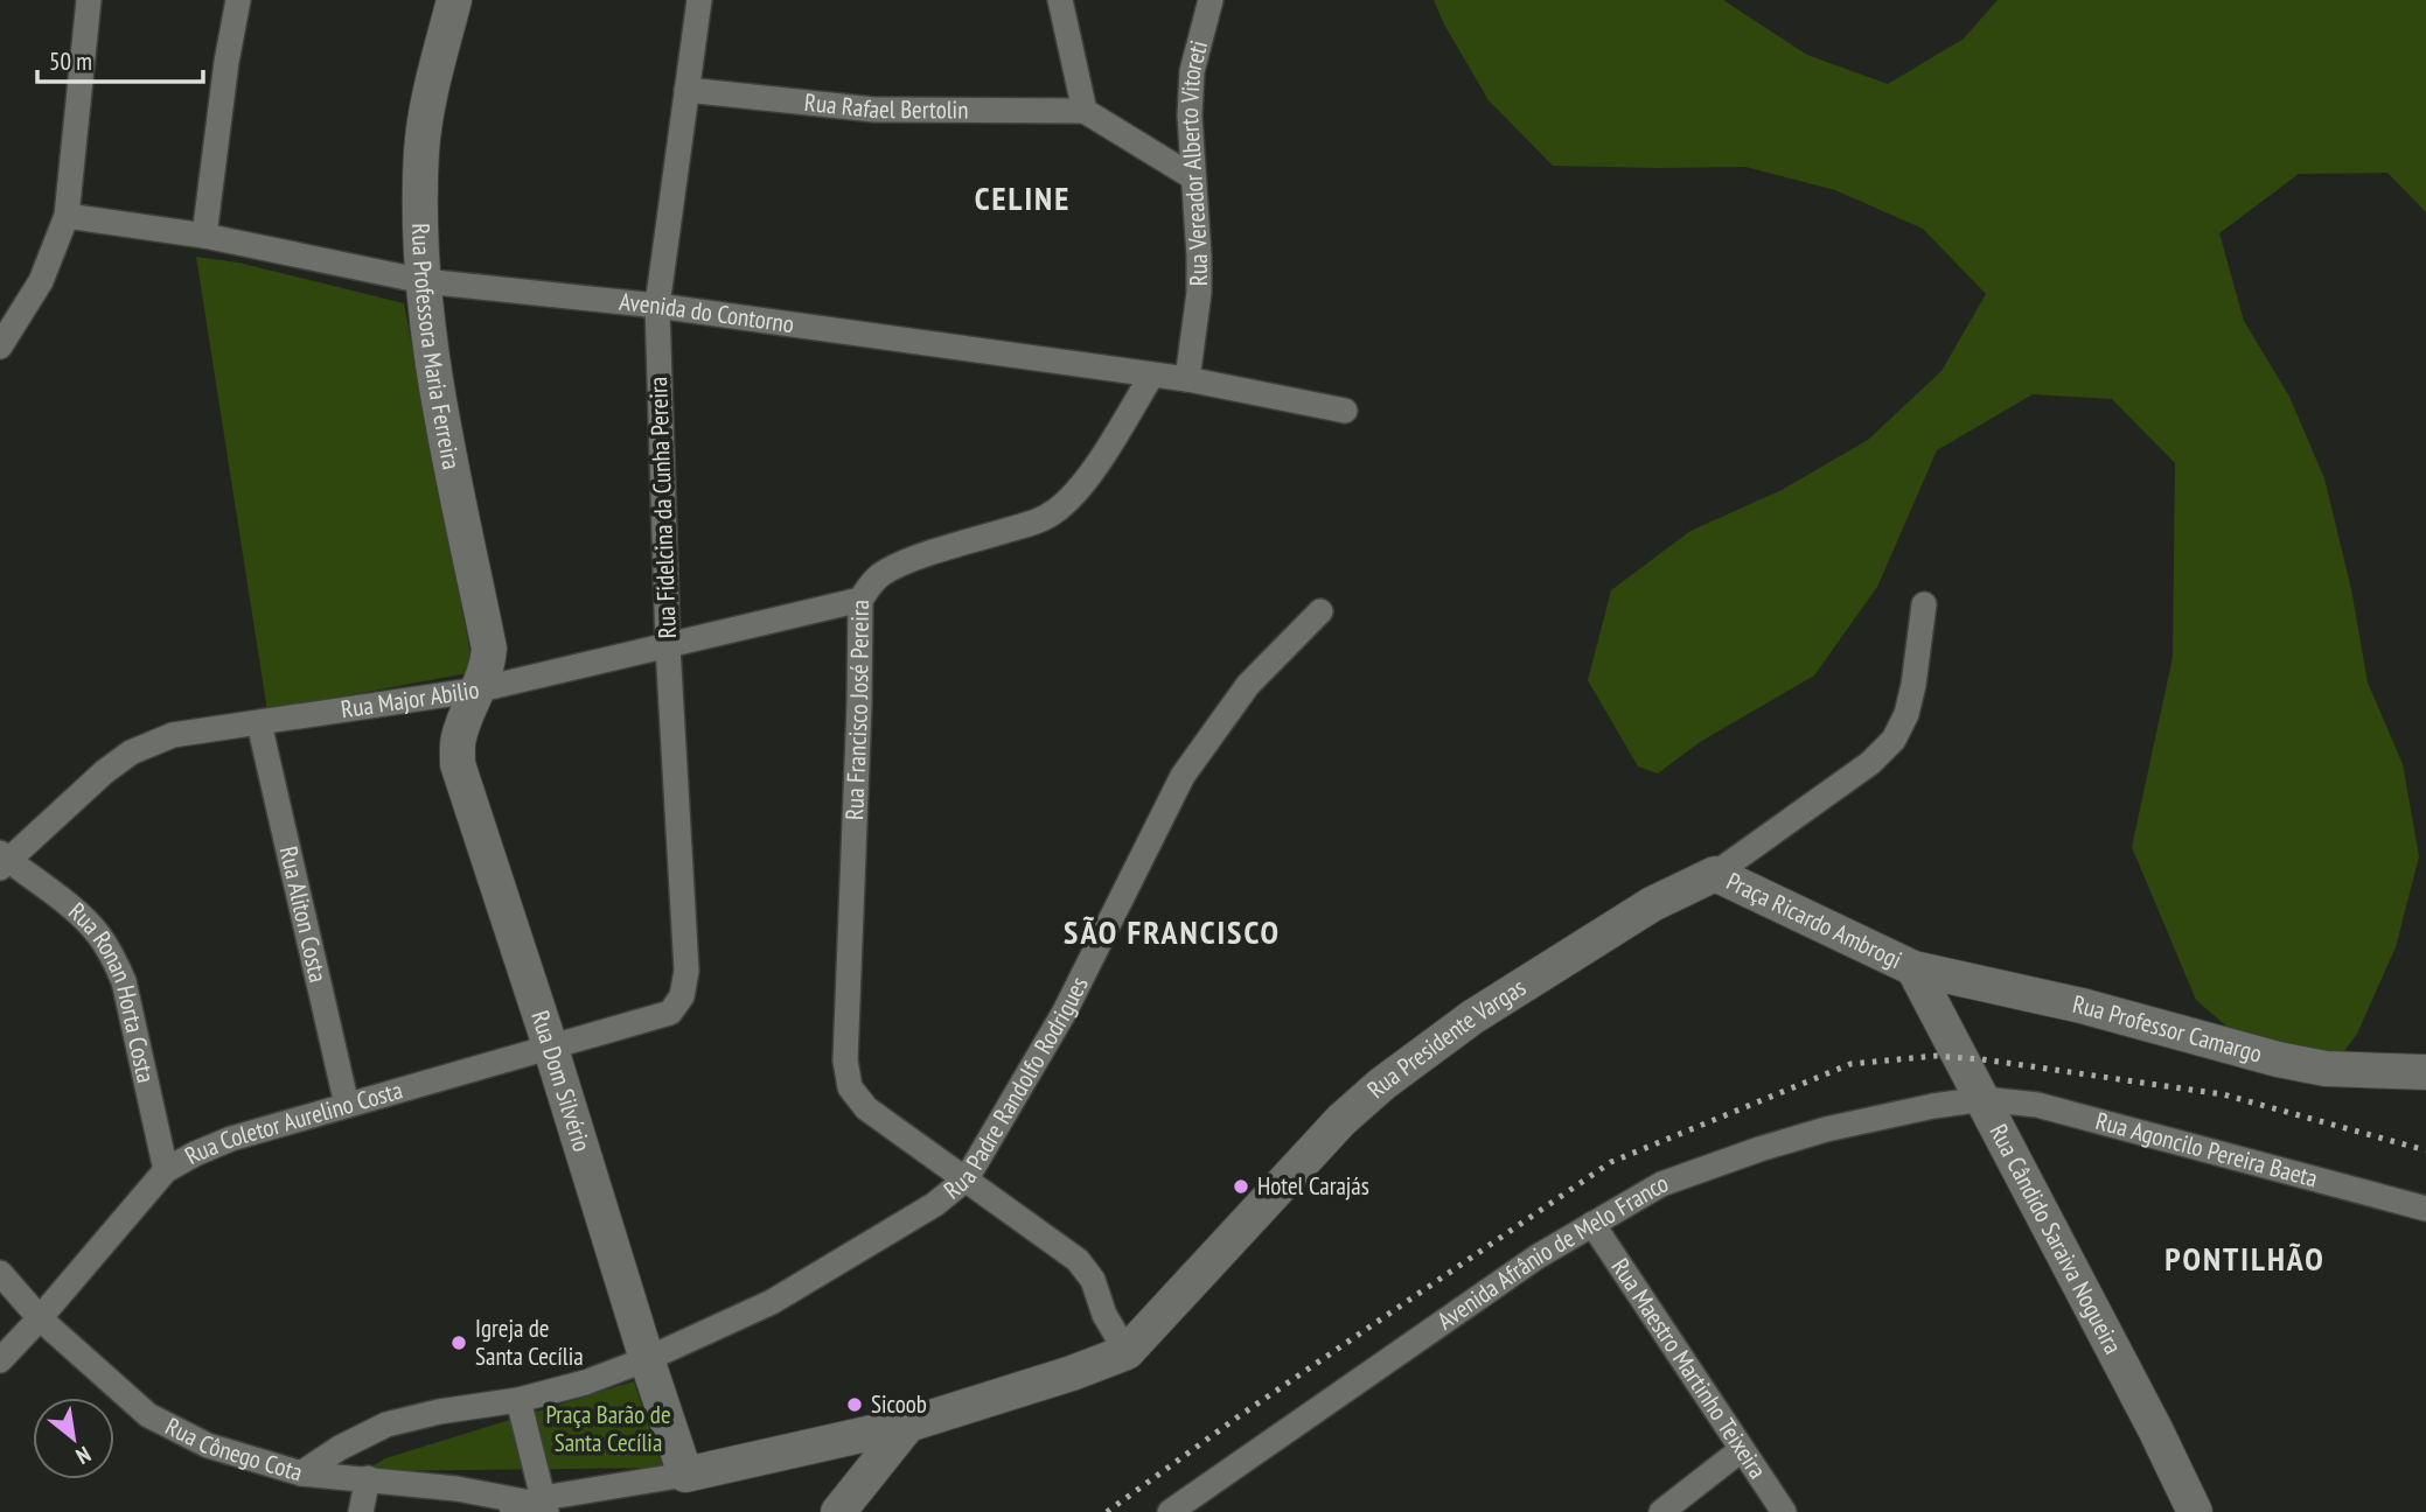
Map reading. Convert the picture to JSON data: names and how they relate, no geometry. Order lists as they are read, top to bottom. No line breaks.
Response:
{"streets":{"street":["Rua Rafael Bertolin","Rua Vereador Alberto Vitoreti","Avenida do Contorno","Rua Professora Maria Ferreira","Rua Fidelcina da Cunha Pereira","Rua Major Abilio","Rua Francisco José Pereira","Rua Aliton Costa","Praça Ricardo Ambrogi","Rua Ronan Horta Costa","Rua Professor Camargo","Rua Presidente Vargas","Rua Dom Silvério","Rua Padre Randolfo Rodrigues","Rua Coletor Aurelino Costa","Rua Agoncilo Pereira Baeta","Rua Cândido Saraiva Nogueira","Avenida Afrânio de Melo Franco","Rua Maestro Martinho Teixeira","Rua Cônego Cota"]},"crossings":[["Rua Rafael Bertolin","Rua Fidelcina da Cunha Pereira"],["Rua Vereador Alberto Vitoreti","Avenida do Contorno"],["Avenida do Contorno","Rua Professora Maria Ferreira"],["Avenida do Contorno","Rua Fidelcina da Cunha Pereira"],["Avenida do Contorno","Rua Francisco José Pereira"],["Rua Professora Maria Ferreira","Rua Major Abilio"],["Rua Professora Maria Ferreira","Rua Dom Silvério"],["Rua Fidelcina da Cunha Pereira","Rua Major Abilio"],["Rua Fidelcina da Cunha Pereira","Rua Coletor Aurelino Costa"],["Rua Major Abilio","Rua Francisco José Pereira"],["Rua Major Abilio","Rua Aliton Costa"],["Rua Major Abilio","Rua Ronan Horta Costa"],["Rua Major Abilio","Rua Dom Silvério"],["Rua Francisco José Pereira","Rua Padre Randolfo Rodrigues"],["Rua Aliton Costa","Rua Coletor Aurelino Costa"],["Praça Ricardo Ambrogi","Rua Professor Camargo"],["Praça Ricardo Ambrogi","Rua Presidente Vargas"],["Praça Ricardo Ambrogi","Rua Cândido Saraiva Nogueira"],["Rua Ronan Horta Costa","Rua Coletor Aurelino Costa"],["Rua Professor Camargo","Rua Cândido Saraiva Nogueira"],["Rua Presidente Vargas","Rua Dom Silvério"],["Rua Dom Silvério","Rua Padre Randolfo Rodrigues"],["Rua Dom Silvério","Rua Coletor Aurelino Costa"],["Rua Coletor Aurelino Costa","Rua Cônego Cota"],["Rua Agoncilo Pereira Baeta","Rua Cândido Saraiva Nogueira"],["Rua Agoncilo Pereira Baeta","Avenida Afrânio de Melo Franco"],["Rua Cândido Saraiva Nogueira","Avenida Afrânio de Melo Franco"],["Avenida Afrânio de Melo Franco","Rua Maestro Martinho Teixeira"]],"districts":["CELINE","SÃO FRANCISCO","PONTILHÃO"],"parks":["Praça Barão de Santa Cecília"],"places":["Hotel Carajás","Igreja de Santa Cecília","Sicoob"],"scale_bar":"50 m","north":"bottom right"}
